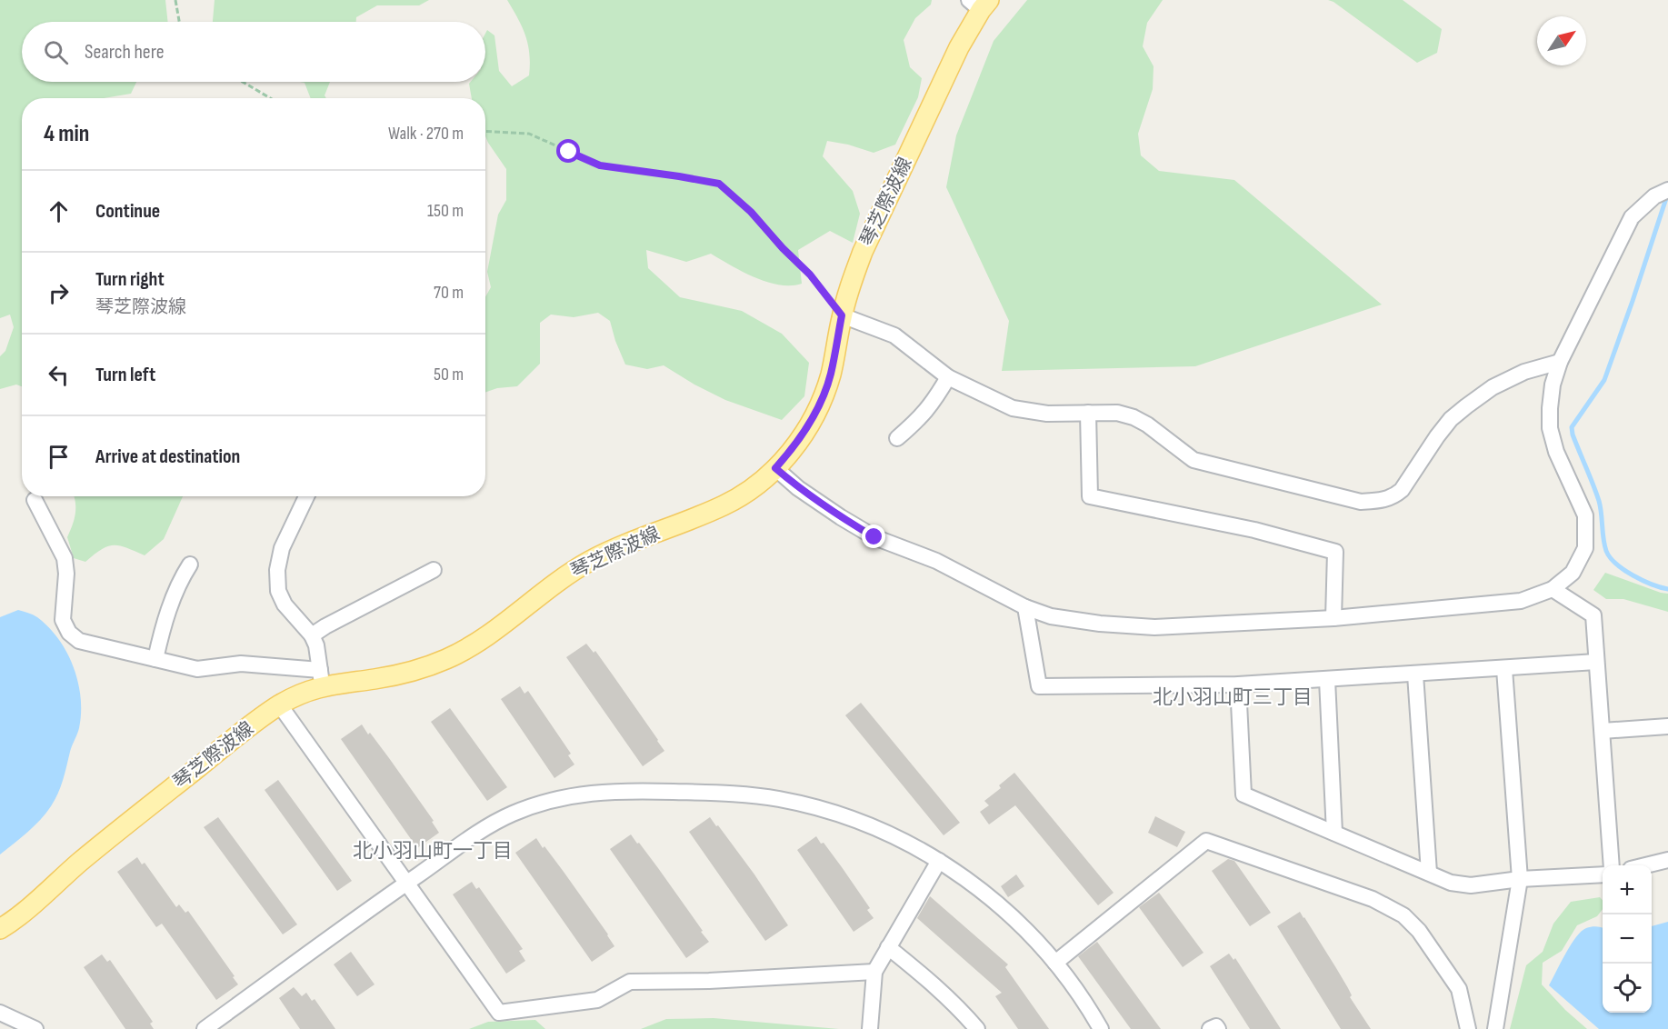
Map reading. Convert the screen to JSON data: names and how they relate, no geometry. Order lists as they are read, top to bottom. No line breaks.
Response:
{"streets":{"main road":["琴芝際波線"]},"districts":["北小羽山町三丁目","北小羽山町一丁目"],"north":"top right","page":{"search":"Search here","heading":["4 min","Walk · 270 m"],"list":[["Continue","150 m"],["Turn right","琴芝際波線","70 m"],["Turn left","50 m"],"Arrive at destination"],"map_buttons":["+","−"]}}
